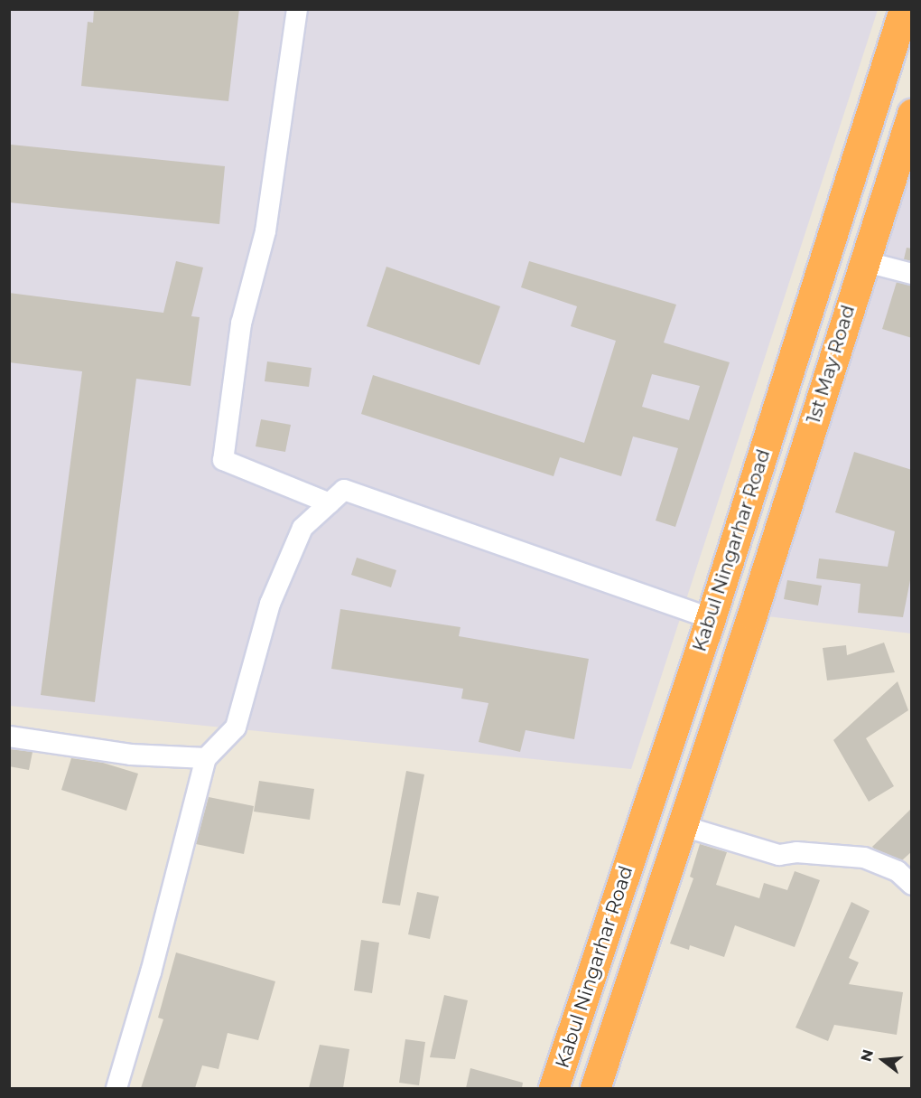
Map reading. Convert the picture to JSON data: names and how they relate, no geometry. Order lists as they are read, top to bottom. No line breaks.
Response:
{"streets":{"highway":["1st May Road","Kabul Ningarhar Road"]},"crossings":[["1st May Road","Kabul Ningarhar Road"]],"north":"left"}
